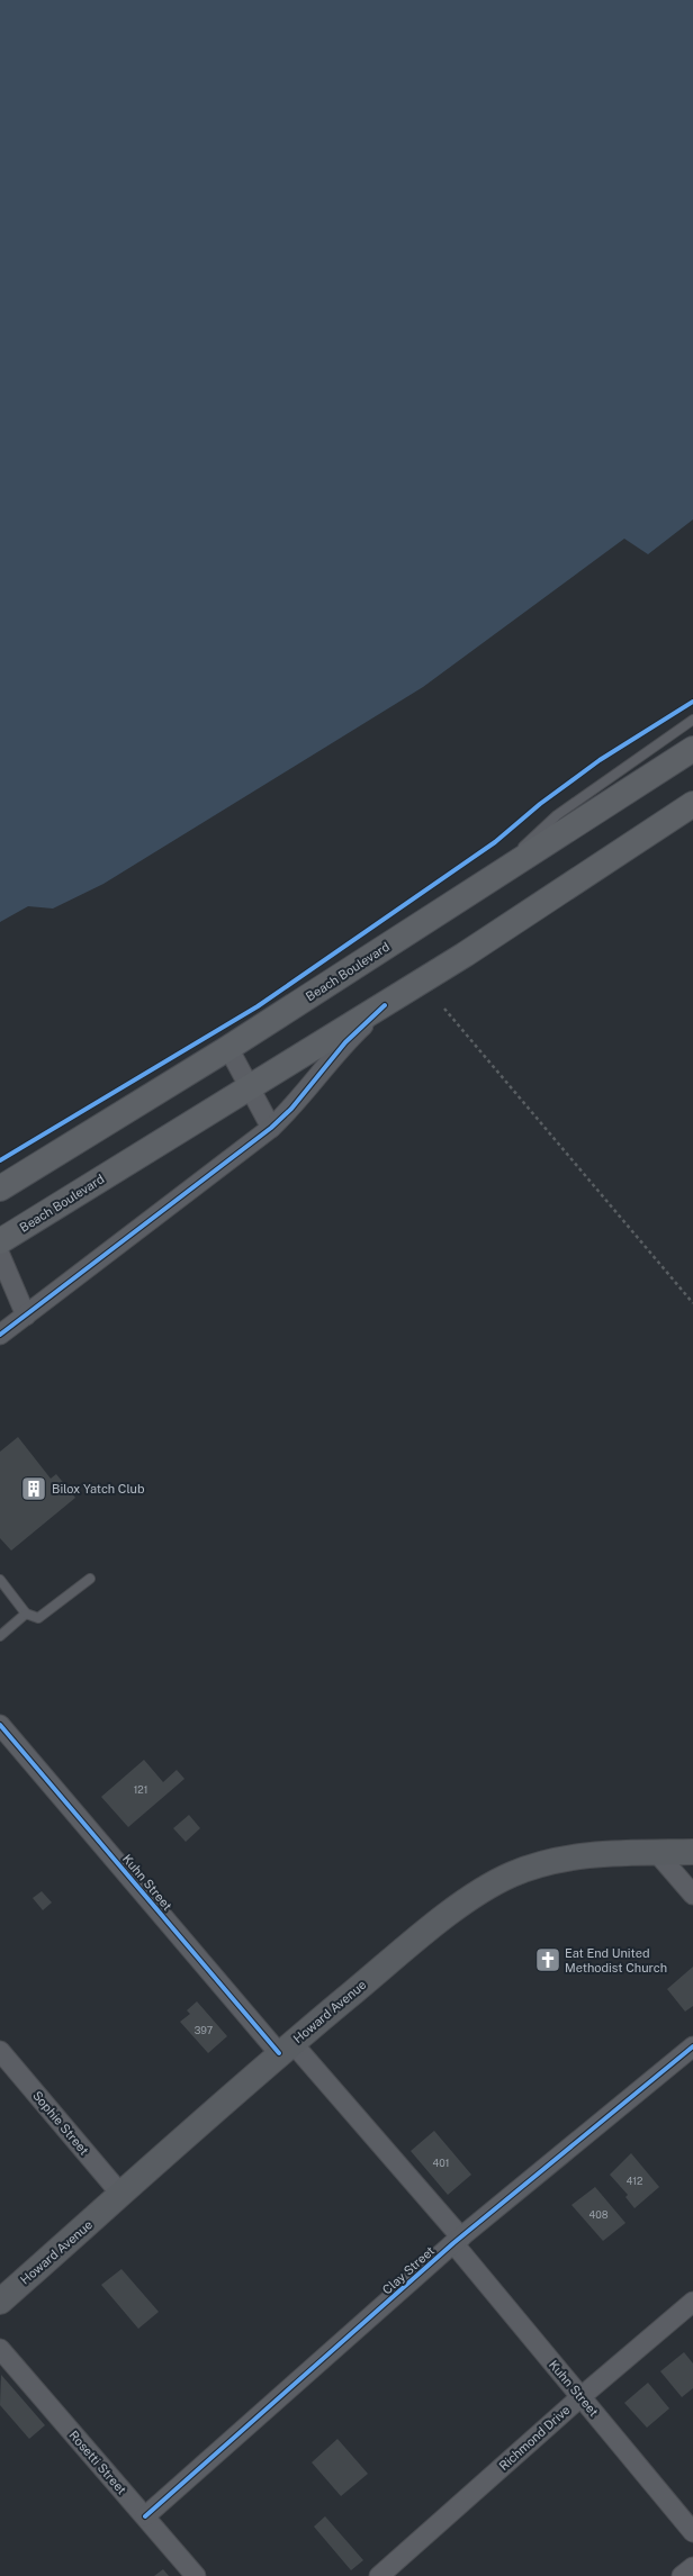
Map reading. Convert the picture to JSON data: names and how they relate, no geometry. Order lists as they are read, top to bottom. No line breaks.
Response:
{"streets":{"main road":["Beach Boulevard","Howard Avenue"],"street":["Kuhn Street","Sophie Street","Clay Street","Richmond Drive","Rosetti Street"]},"crossings":[["Kuhn Street","Howard Avenue"],["Kuhn Street","Clay Street"],["Kuhn Street","Richmond Drive"],["Howard Avenue","Sophie Street"],["Clay Street","Rosetti Street"]],"places":{"building":["Bilox Yatch Club"],"church":["Eat End United Methodist Church"]},"house_numbers":["121","397","401","412","408"]}
